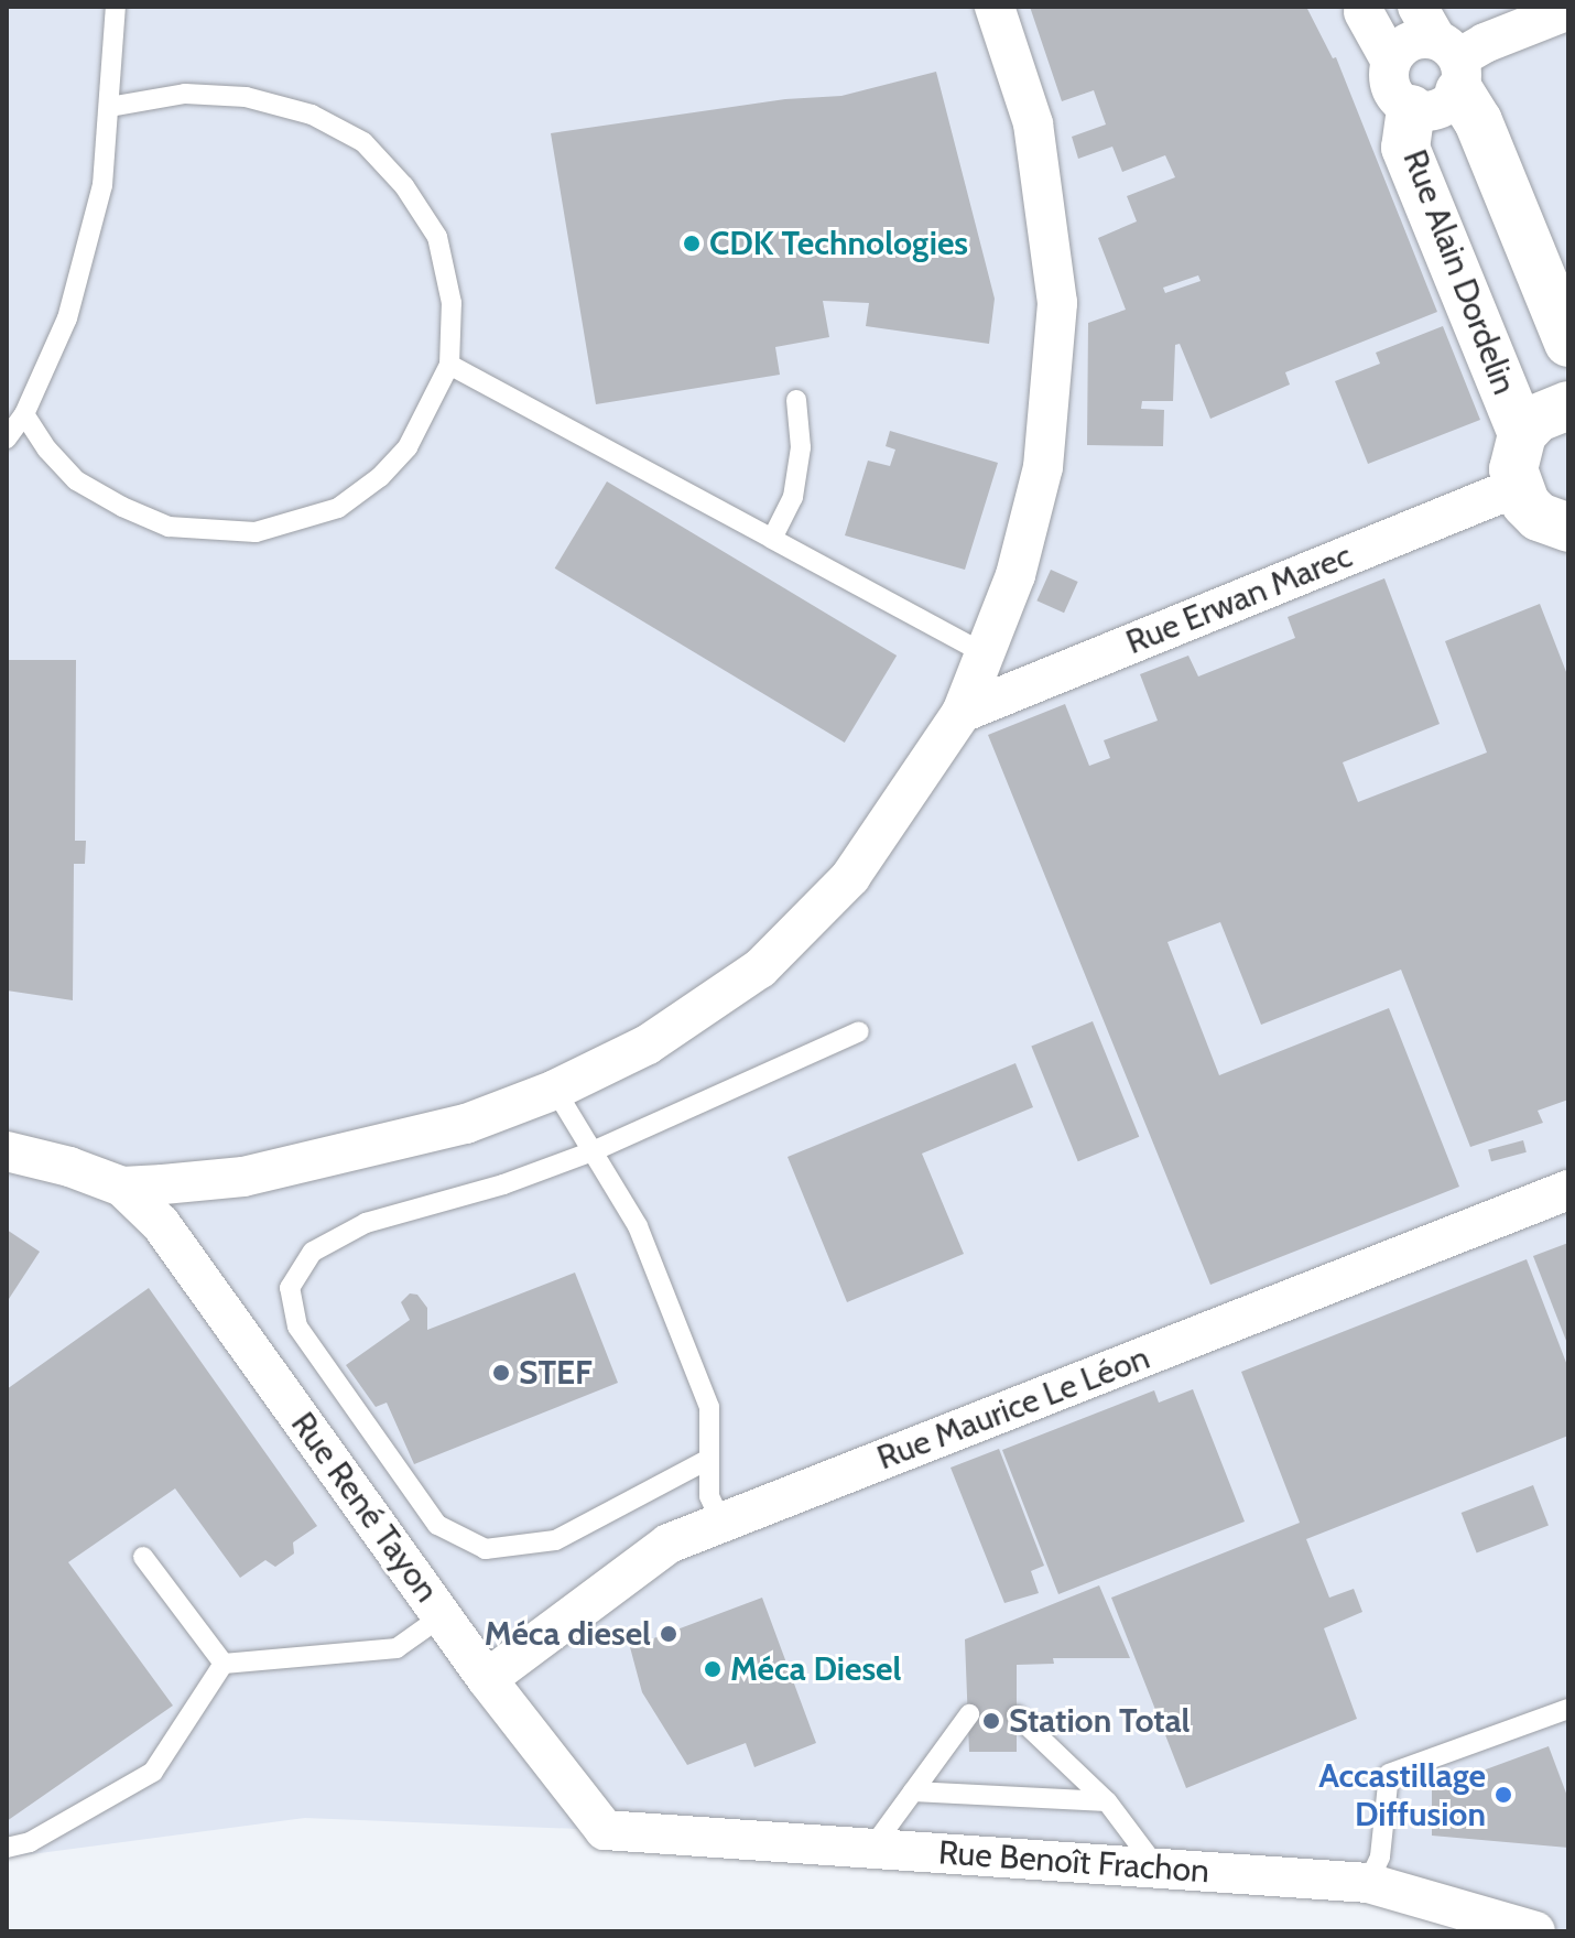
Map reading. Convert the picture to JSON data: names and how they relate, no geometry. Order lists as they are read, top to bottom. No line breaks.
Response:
{"streets":{"street":["Rue Alain Dordelin","Rue Erwan Marec","Rue Maurice Le Léon","Rue René Tayon","Rue Benoît Frachon"]},"crossings":[["Rue Alain Dordelin","Rue Erwan Marec"],["Rue Maurice Le Léon","Rue René Tayon"],["Rue René Tayon","Rue Benoît Frachon"]],"places":["CDK Technologies","STEF","Méca diesel","Méca Diesel","Station Total","Accastillage Diffusion"]}
